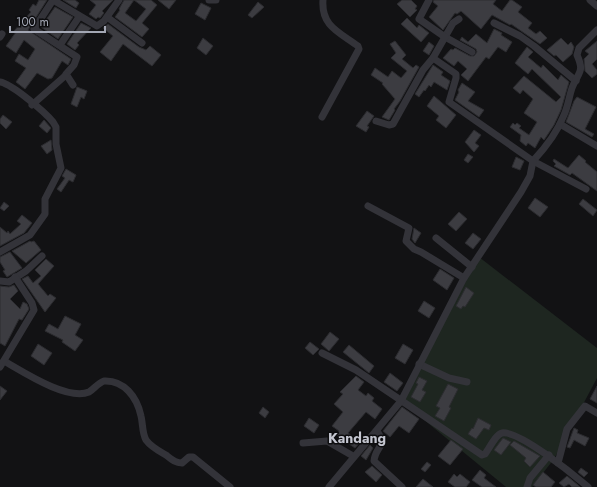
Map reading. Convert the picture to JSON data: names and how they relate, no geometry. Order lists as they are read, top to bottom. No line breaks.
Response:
{"districts":["Kandang"],"scale_bar":"100 m"}
